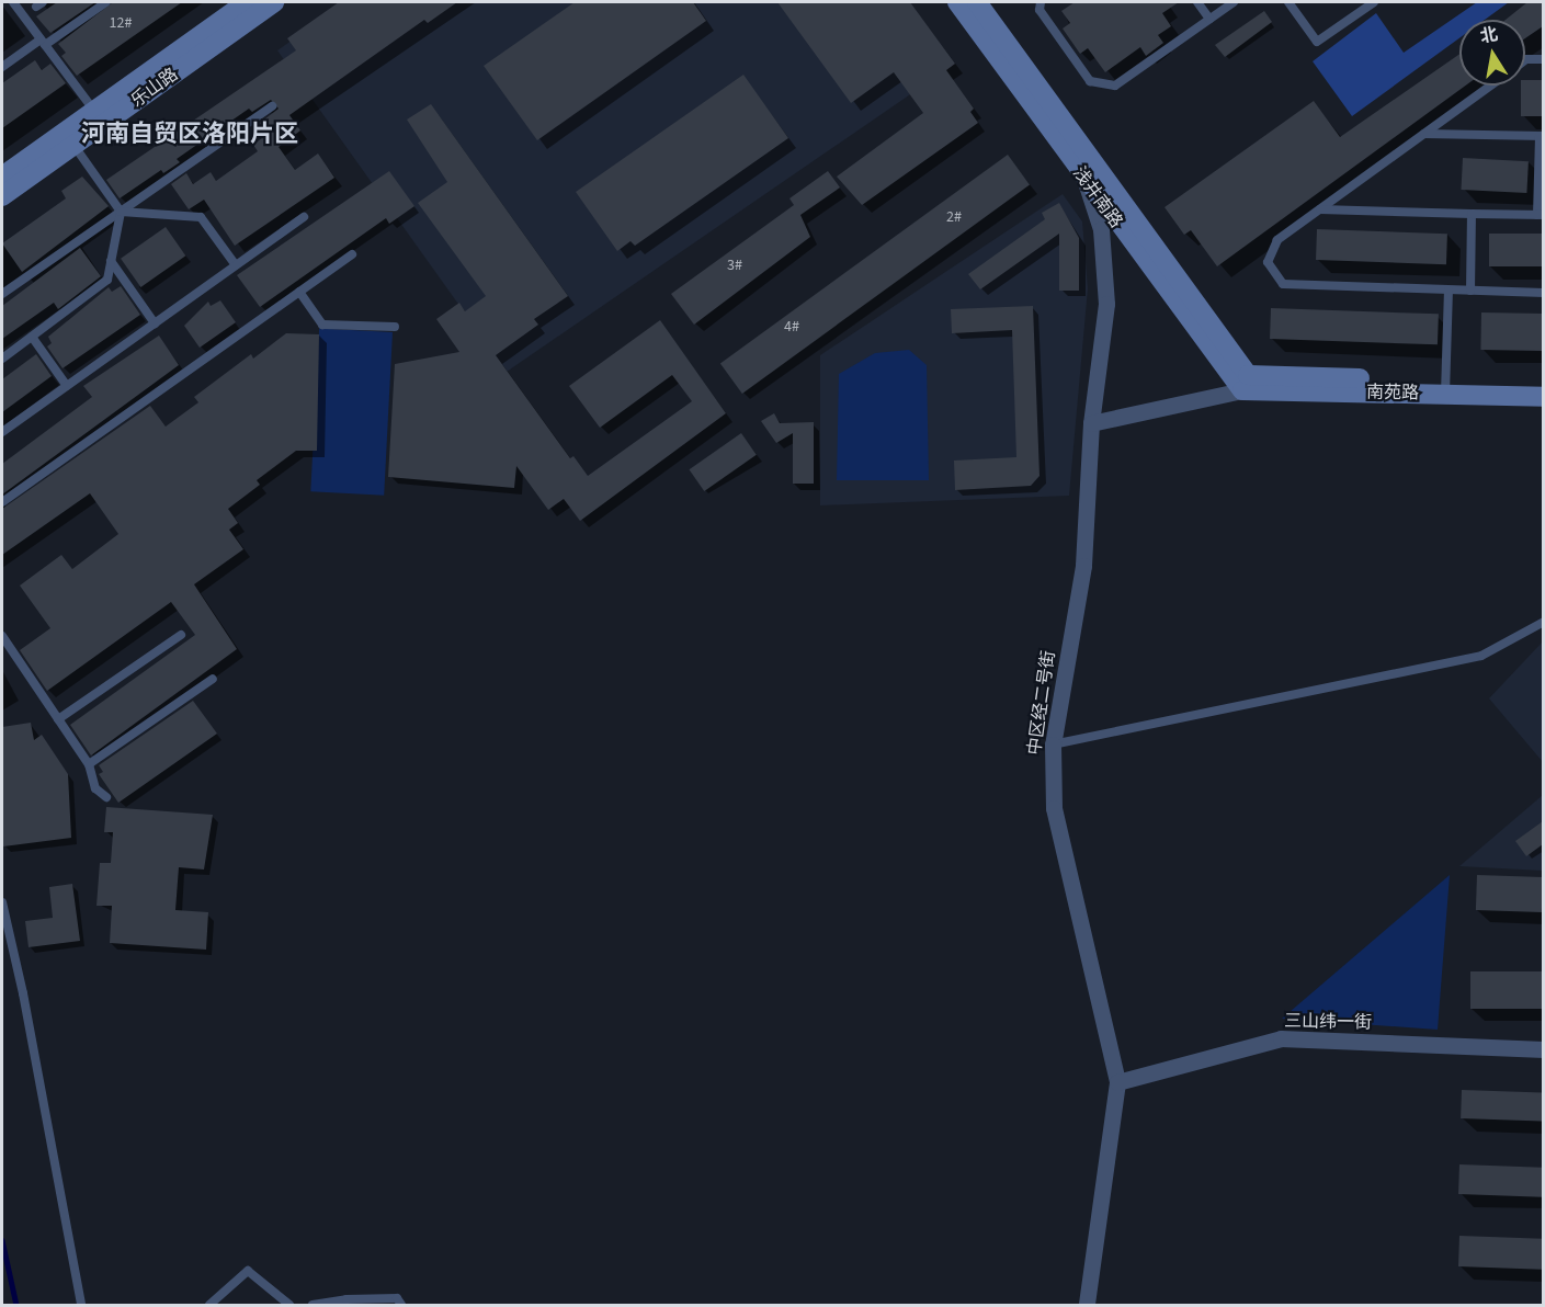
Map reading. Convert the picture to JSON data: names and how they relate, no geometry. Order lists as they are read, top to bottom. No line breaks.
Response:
{"streets":{"street":["乐山路","浅井南路","南苑路","中区经二号街","三山纬一街"]},"crossings":[["浅井南路","南苑路"],["浅井南路","中区经二号街"],["中区经二号街","三山纬一街"]],"districts":["河南自贸区洛阳片区"],"house_numbers":["12#","2#","3#","4#"],"north":"top"}
